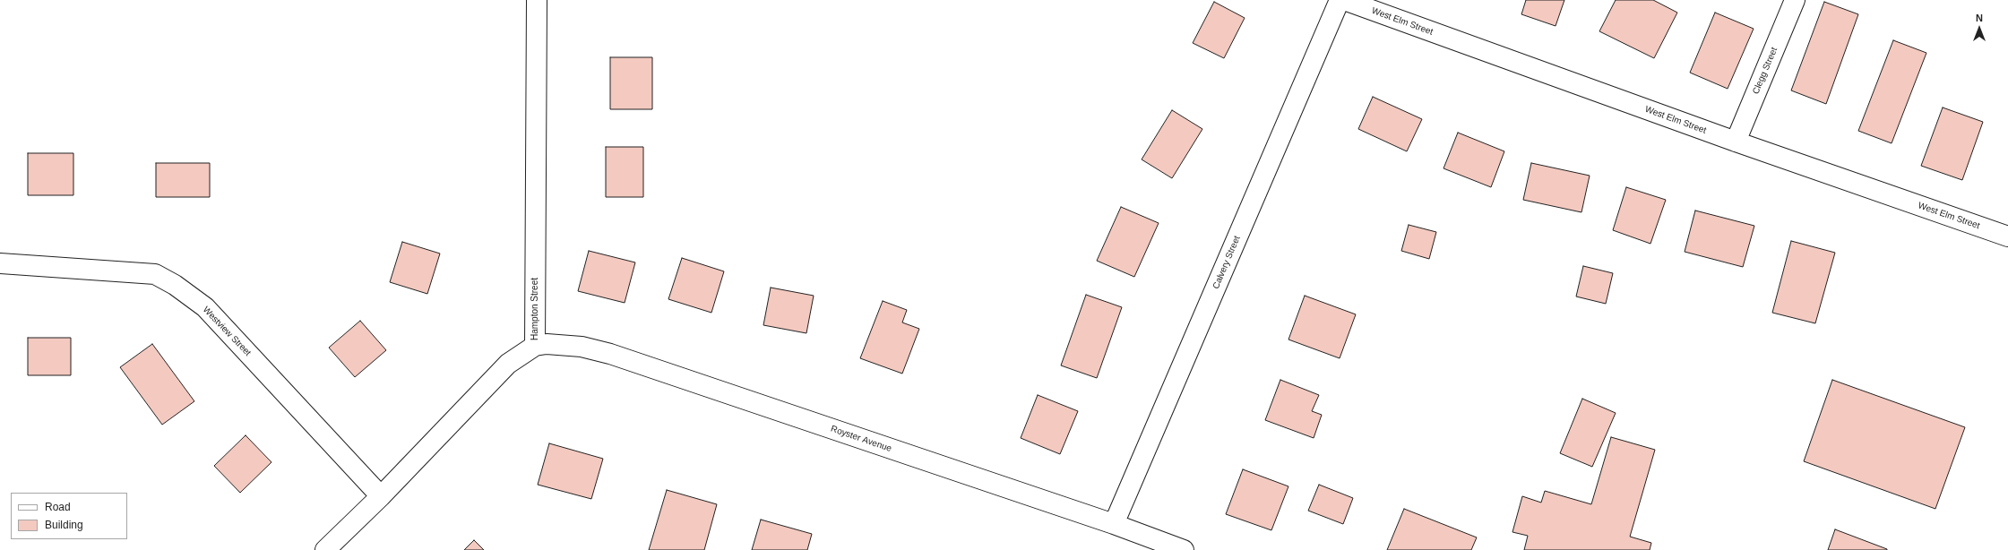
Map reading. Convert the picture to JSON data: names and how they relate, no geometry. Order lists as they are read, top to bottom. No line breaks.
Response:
{"streets":{"street":["West Elm Street","Clegg Street","Calvery Street","Hampton Street","Westview Street","Royster Avenue"]},"crossings":[["West Elm Street","Clegg Street"],["Calvery Street","Royster Avenue"],["Hampton Street","Westview Street"],["Hampton Street","Royster Avenue"]],"legend":["Road","Building"],"north":"top"}
